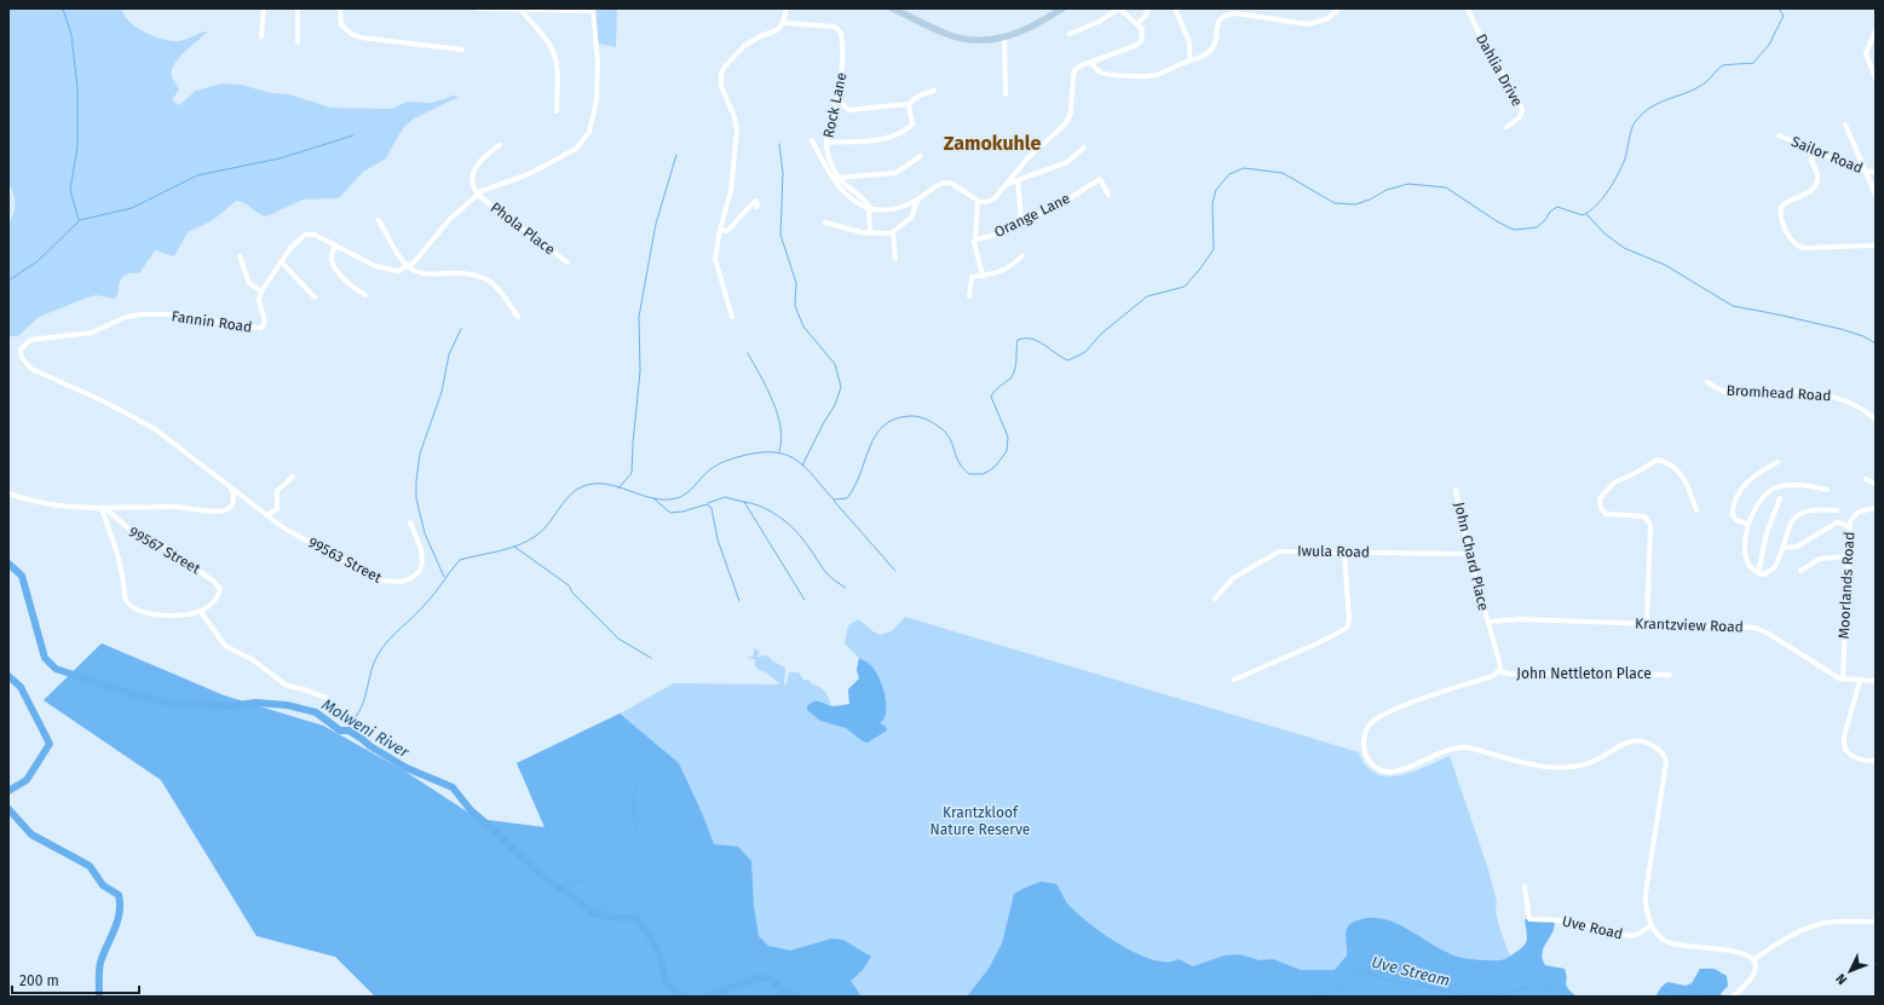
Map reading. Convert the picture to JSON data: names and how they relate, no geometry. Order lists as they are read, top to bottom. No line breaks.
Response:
{"streets":{"street":["Dahlia Drive","Rock Lane","Sailor Road","Orange Lane","Phola Place","Fannin Road","Bromhead Road","99567 Street","Iwula Road","John Chard Place","99563 Street","Moorlands Road","Krantzview Road","John Nettleton Place","Uve Road"]},"crossings":[["Fannin Road","99563 Street"],["Iwula Road","John Chard Place"],["John Chard Place","Krantzview Road"],["John Chard Place","John Nettleton Place"],["Moorlands Road","Krantzview Road"]],"districts":["Zamokuhle"],"water":["Molweni River","Uve Stream"],"parks":["Krantzkloof Nature Reserve"],"scale_bar":"200 m","north":"bottom left"}
